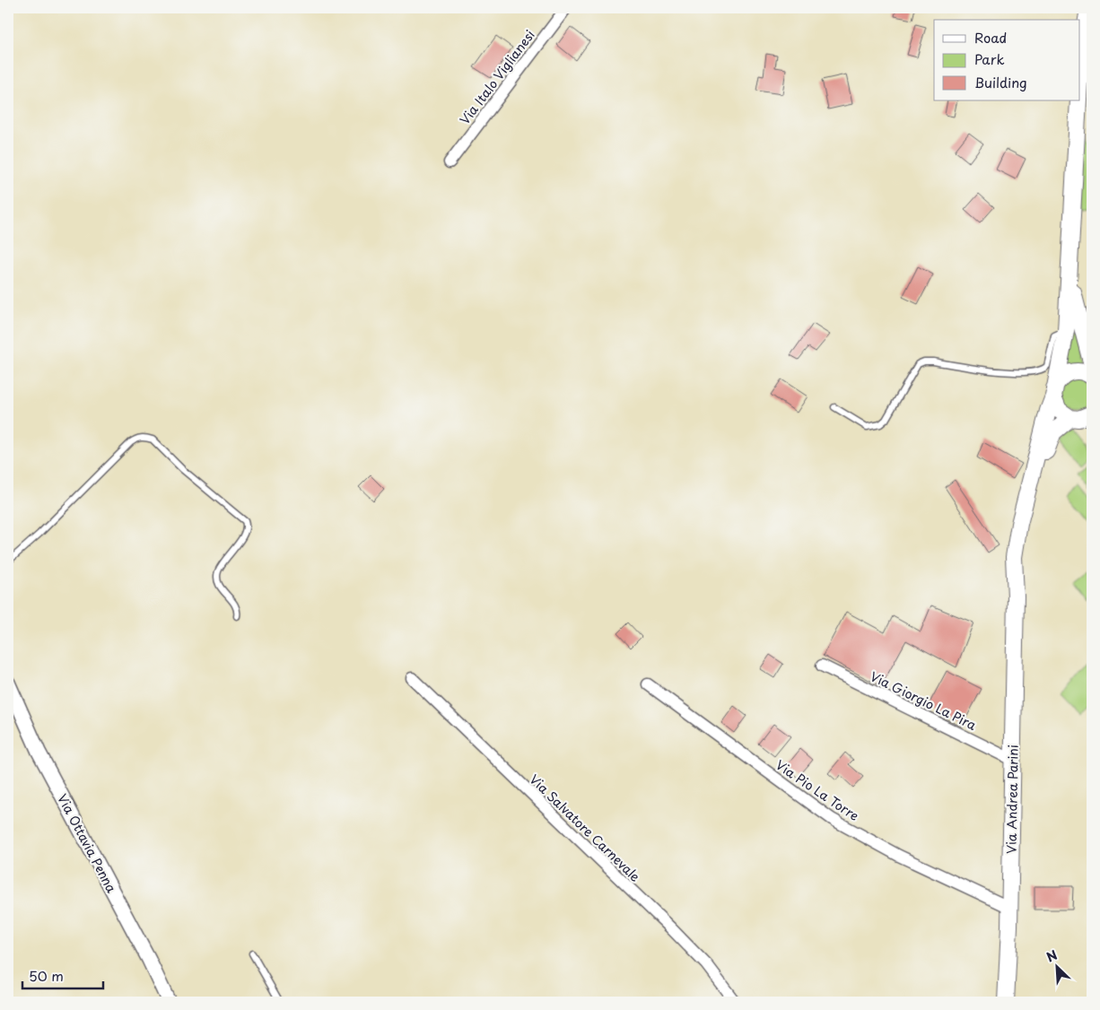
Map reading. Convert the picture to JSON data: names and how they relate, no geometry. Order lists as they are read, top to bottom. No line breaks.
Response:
{"streets":{"main road":["Via Andrea Parini"],"street":["Via Italo Viglianesi","Via Giorgio La Pira","Via Pio La Torre","Via Salvatore Carnevale","Via Ottavia Penna"]},"crossings":[["Via Giorgio La Pira","Via Andrea Parini"],["Via Pio La Torre","Via Andrea Parini"]],"legend":["Road","Park","Building"],"scale_bar":"50 m","north":"top left"}
